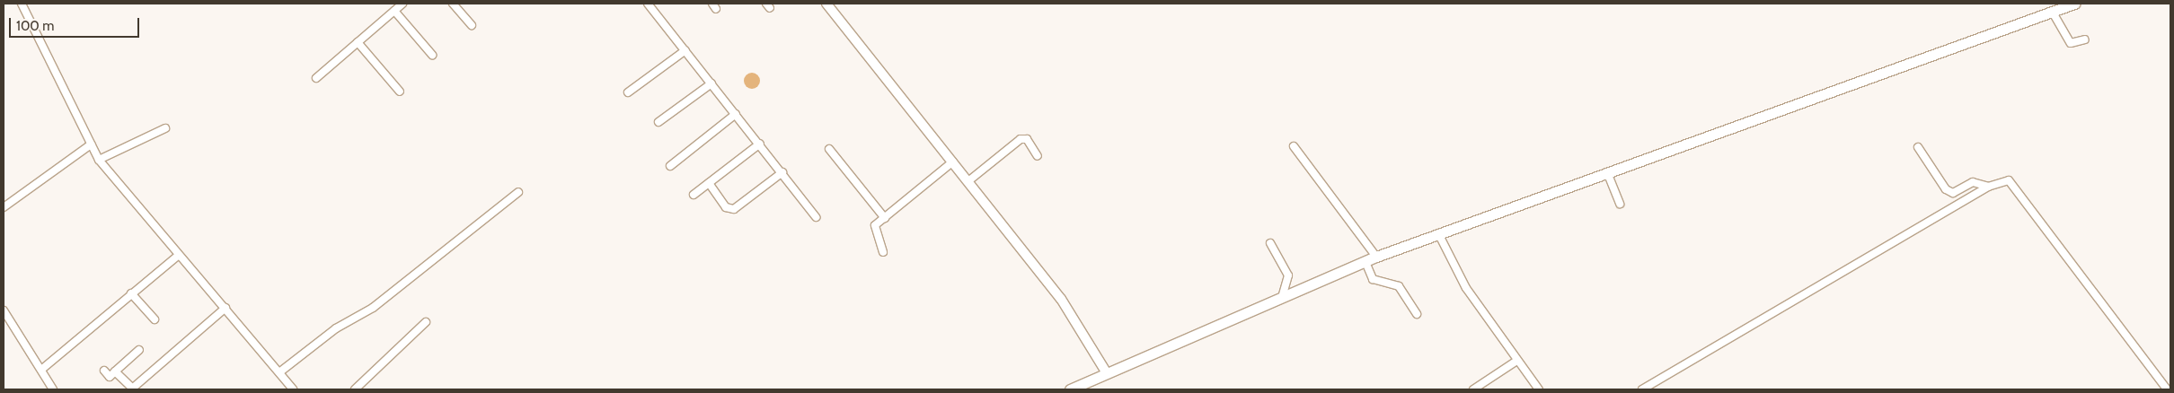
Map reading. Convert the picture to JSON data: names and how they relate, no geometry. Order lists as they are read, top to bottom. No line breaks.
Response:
{"scale_bar":"100 m"}
